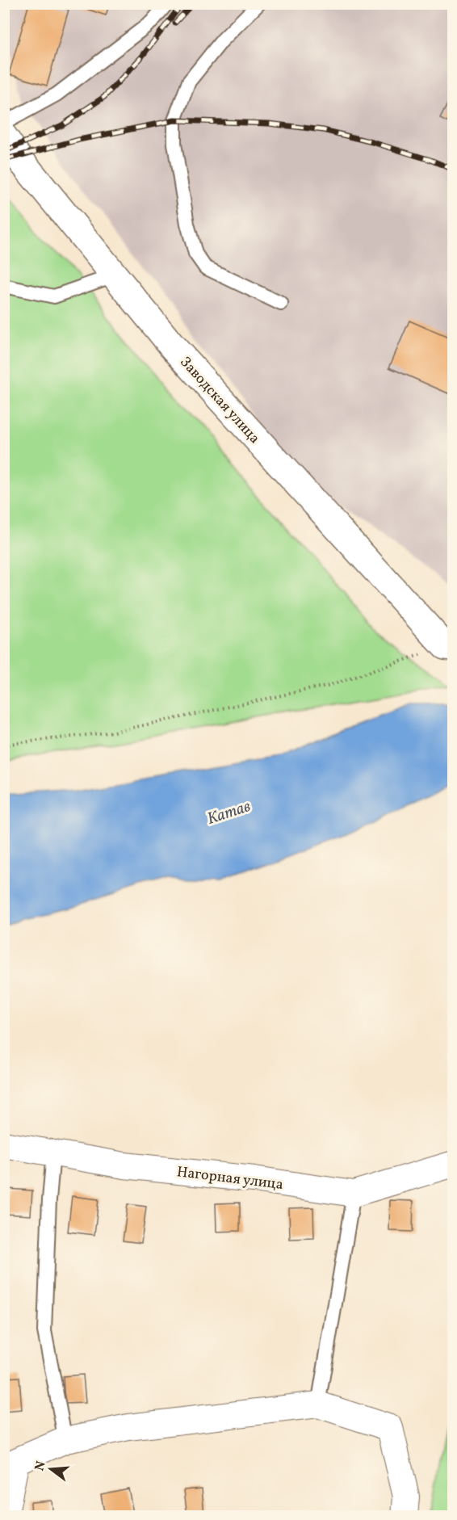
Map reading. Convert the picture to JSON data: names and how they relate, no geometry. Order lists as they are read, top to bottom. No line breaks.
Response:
{"streets":{"street":["Заводская улица","Нагорная улица"]},"water":["Катав"],"north":"left"}
